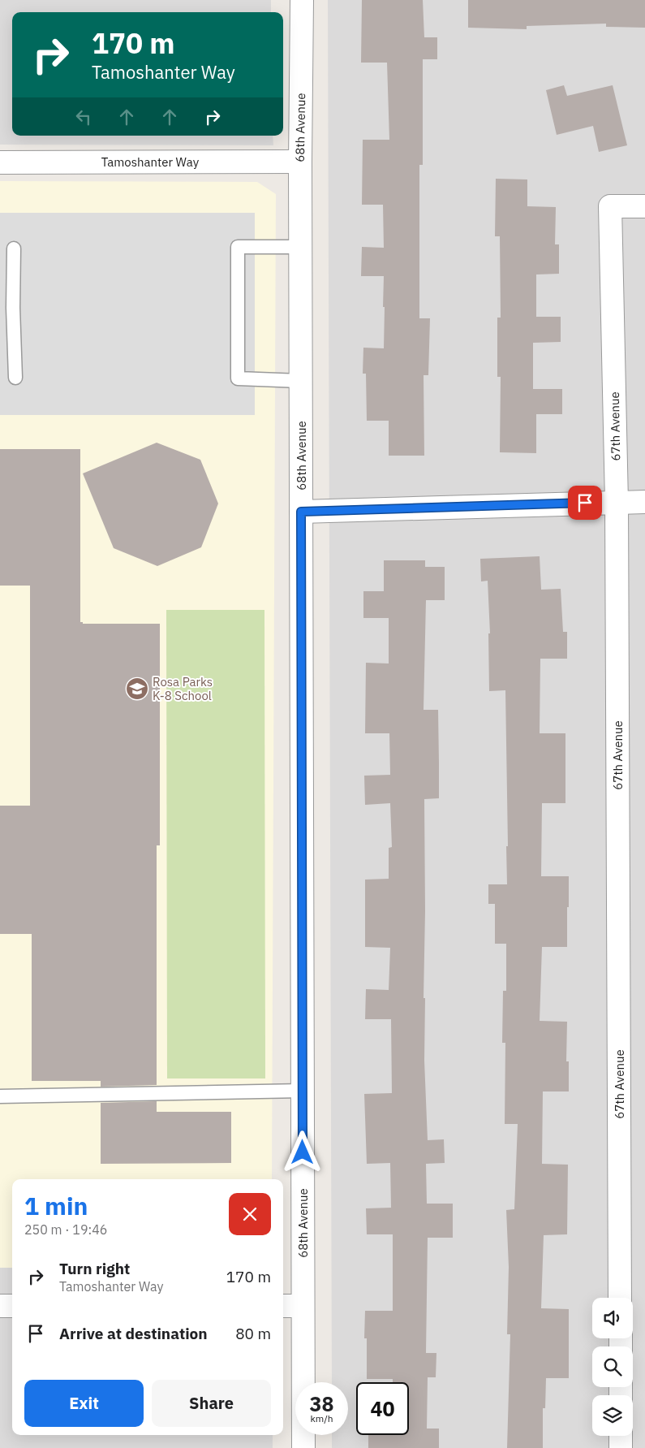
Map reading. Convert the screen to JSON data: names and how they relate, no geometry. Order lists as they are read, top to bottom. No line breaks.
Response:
{"streets":{"street":["68th Avenue","Tamoshanter Way","67th Avenue"]},"crossings":[["68th Avenue","Tamoshanter Way"]],"places":{"school or university":["Rosa Parks K-8 School"]},"page":{"turn":["170 m","Tamoshanter Way"],"heading":["1 min","250 m · 19:46"],"list":[{"name":"Turn right","note":"Tamoshanter Way","value":"170 m"},{"name":"Arrive at destination","value":"80 m"}],"buttons":["Exit","Share"],"speed":"38 km/h","limit":"40"}}
